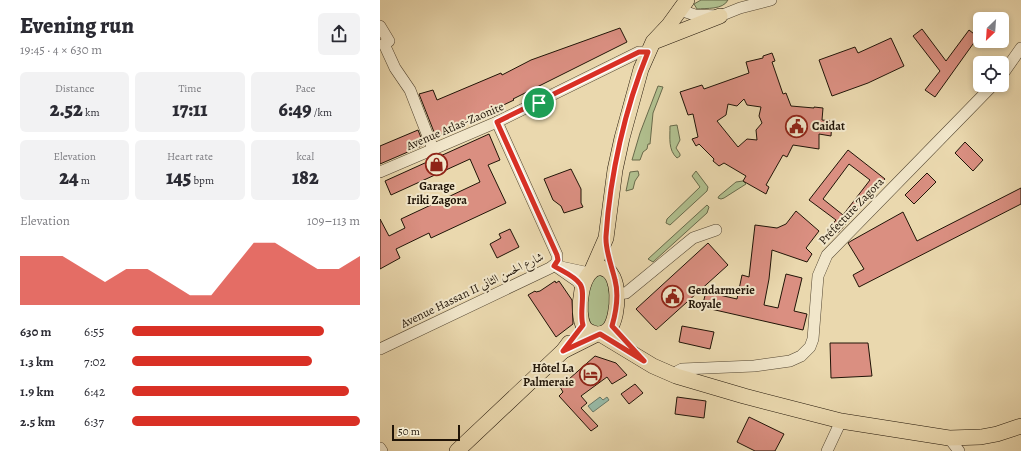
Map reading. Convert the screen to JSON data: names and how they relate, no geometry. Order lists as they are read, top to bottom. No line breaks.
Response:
{"streets":{"street":["Avenue Atlas-Zaonite","Préfecture Zagora","Avenue Hassan II شارع الحسن الثاني"]},"places":{"public building":["Caidat","Gendarmerie Royale"],"shop":["Garage Iriki Zagora"],"hotel":["Hôtel La Palmeraie"]},"scale_bar":"50 m","north":"bottom left","page":{"heading":["Evening run","19:45 · 4 × 630 m"],"stats":[["Distance","2.52 km"],["Time","17:11"],["Pace","6:49 /km"],["Elevation","24 m"],["Heart rate","145 bpm"],["kcal","182"]],"chart":["Elevation","109–113 m"],"list":[{"name":"630 m","note":"6:55"},{"name":"1.3 km","note":"7:02"},{"name":"1.9 km","note":"6:42"},{"name":"2.5 km","note":"6:37"}],"scale":"50 m"}}
